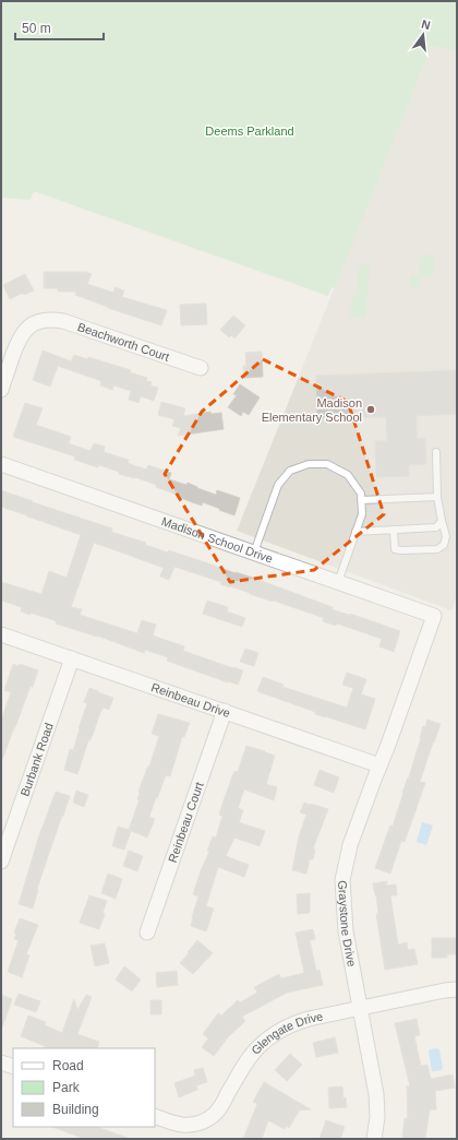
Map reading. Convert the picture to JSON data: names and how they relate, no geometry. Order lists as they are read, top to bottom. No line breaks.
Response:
{"streets":{"street":["Beachworth Court","Madison School Drive","Reinbeau Drive","Burbank Road","Reinbeau Court","Graystone Drive","Glengate Drive"]},"crossings":[["Madison School Drive","Graystone Drive"],["Reinbeau Drive","Burbank Road"],["Reinbeau Drive","Reinbeau Court"],["Reinbeau Drive","Graystone Drive"],["Graystone Drive","Glengate Drive"]],"parks":["Deems Parkland"],"places":["Madison Elementary School"],"legend":["Road","Park","Building"],"scale_bar":"50 m","north":"top"}
